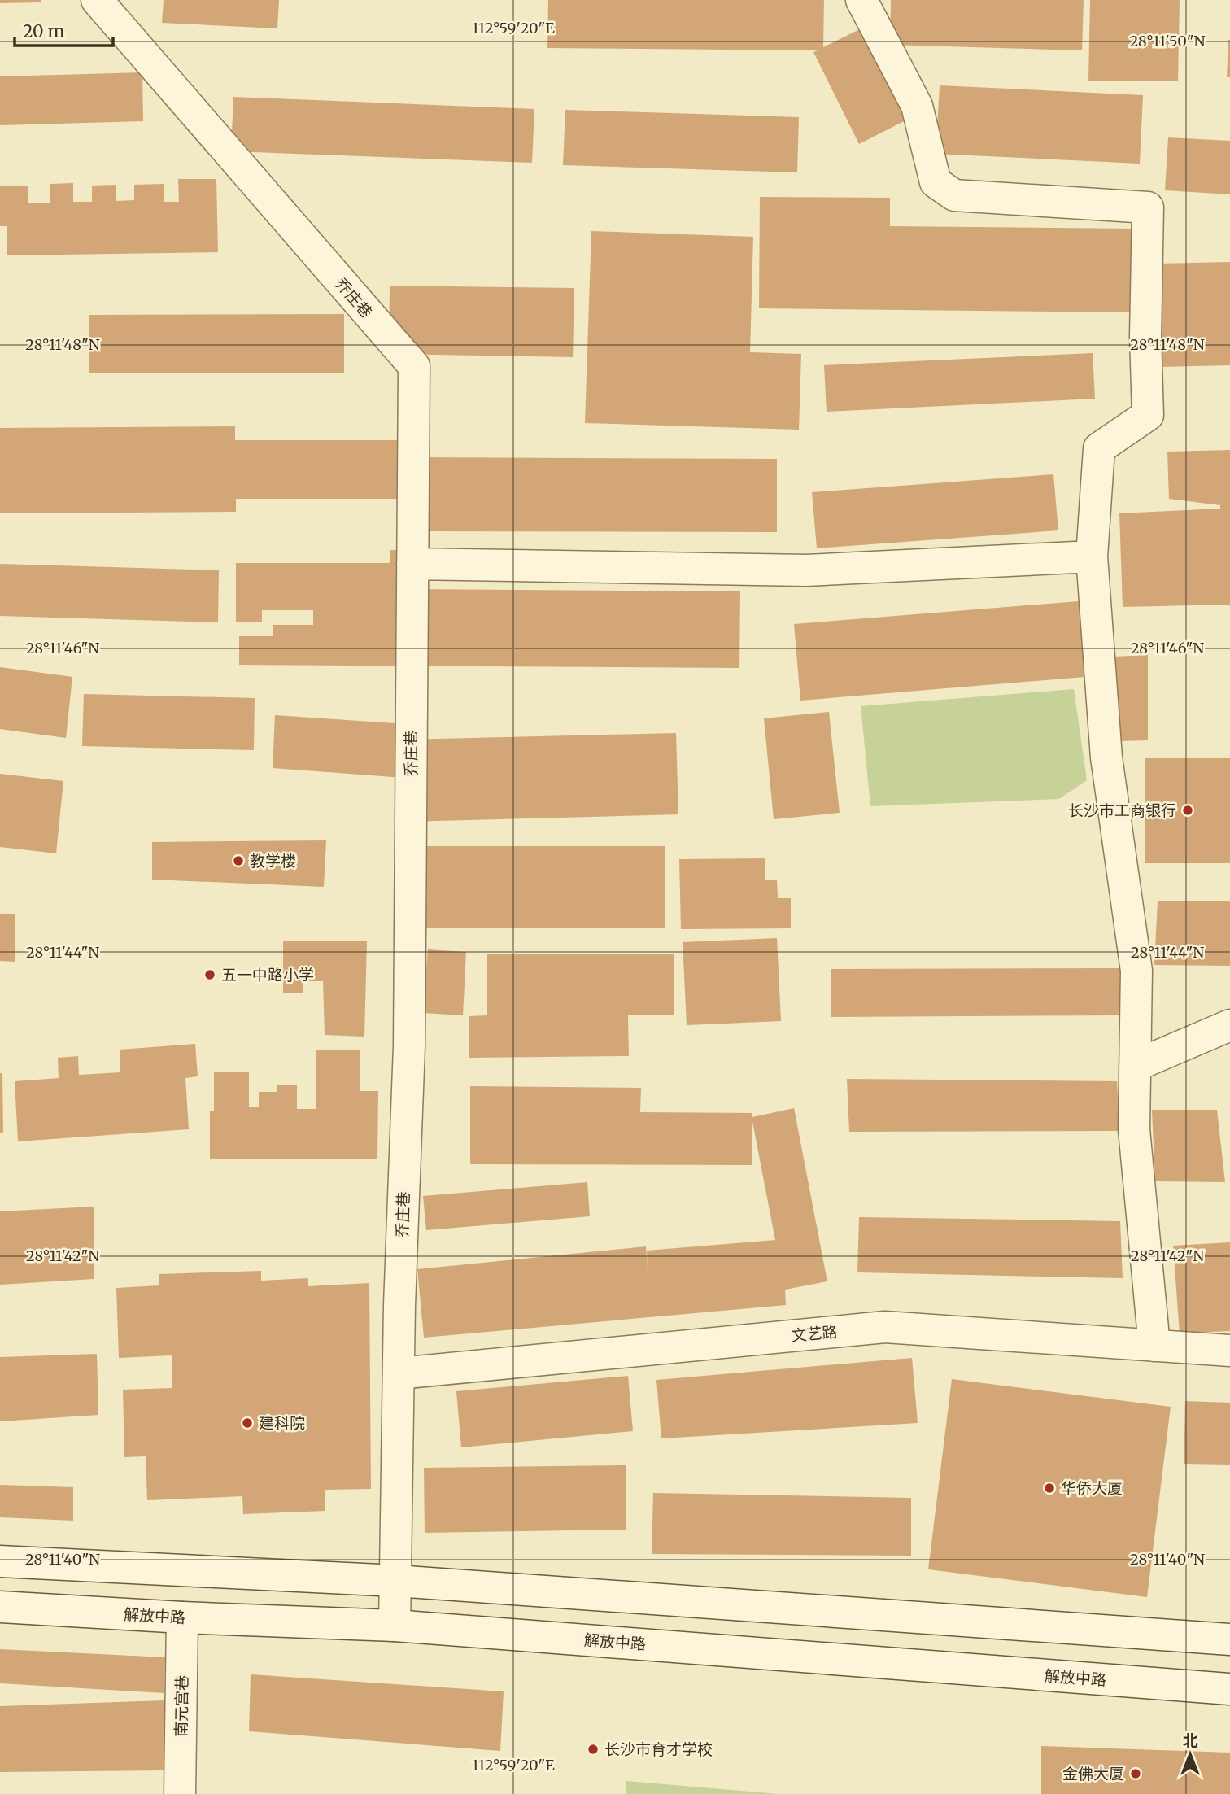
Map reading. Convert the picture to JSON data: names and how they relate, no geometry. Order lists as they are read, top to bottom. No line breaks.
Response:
{"streets":{"street":["乔庄巷","文艺路","解放中路","南元宫巷"]},"crossings":[["乔庄巷","文艺路"],["乔庄巷","解放中路"],["解放中路","南元宫巷"]],"places":["长沙市工商银行","教学楼","五一中路小学","建科院","华侨大厦","长沙市育才学校","金佛大厦"],"scale_bar":"20 m","north":"top","coordinates":["112°59'20\"E","28°11'50\"N","28°11'48\"N","28°11'46\"N","28°11'44\"N","28°11'42\"N","28°11'40\"N"]}
